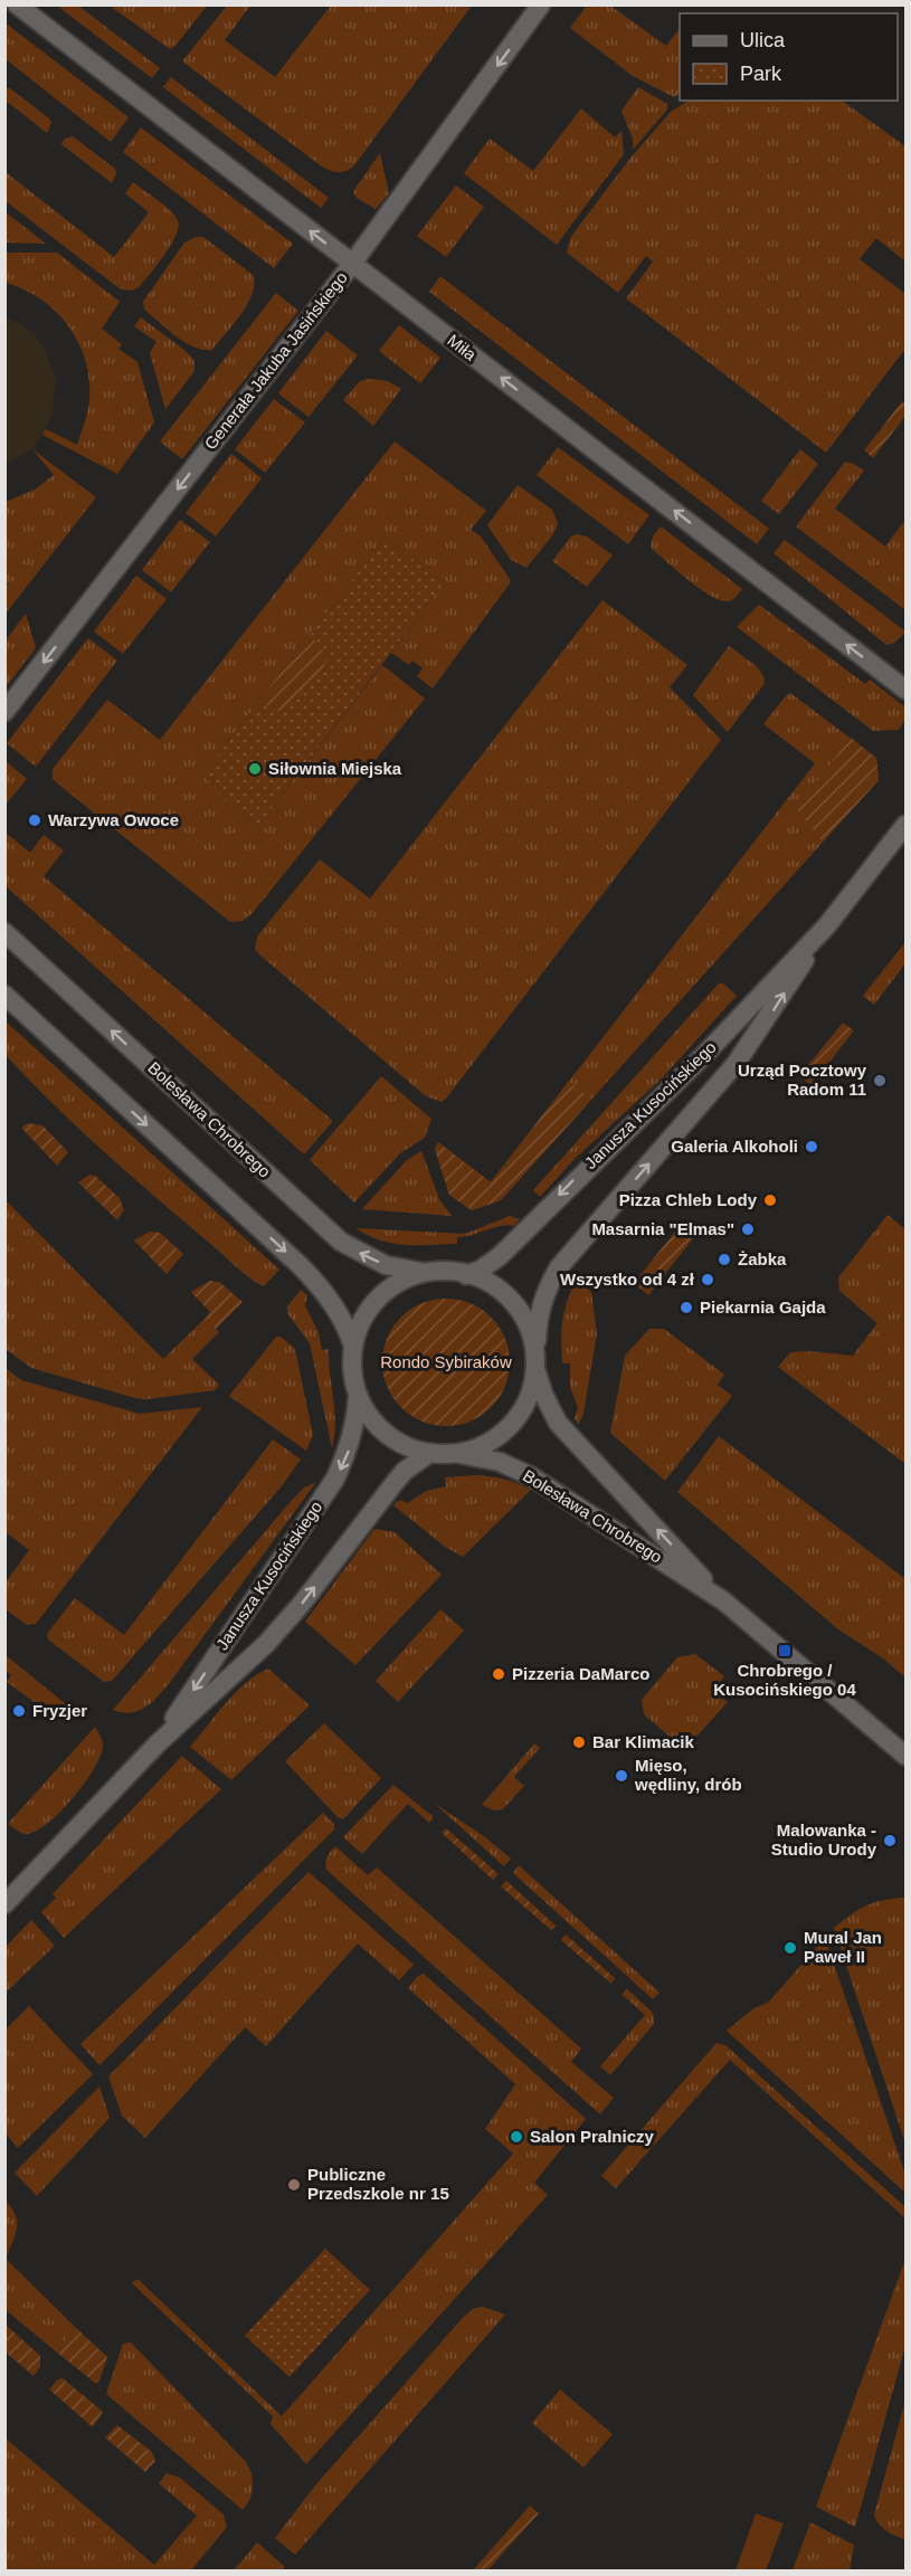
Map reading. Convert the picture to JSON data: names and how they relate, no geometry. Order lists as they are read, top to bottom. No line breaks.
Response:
{"streets":{"street":["Miła","Generała Jakuba Jasińskiego","Janusza Kusocińskiego","Bolesława Chrobrego"]},"crossings":[["Miła","Generała Jakuba Jasińskiego"],["Janusza Kusocińskiego","Bolesława Chrobrego"]],"one_way":["Miła","Generała Jakuba Jasińskiego"],"parks":["Rondo Sybiraków"],"places":{"other":["Siłownia Miejska","Warzywa Owoce","Urząd Pocztowy Radom 11","Galeria Alkoholi","Pizza Chleb Lody","Masarnia \"Elmas\"","Żabka","Wszystko od 4 zł","Piekarnia Gajda","Pizzeria DaMarco","Fryzjer","Bar Klimacik","Mięso, wędliny, drób","Malowanka - Studio Urody","Mural Jan Paweł II","Salon Pralniczy","Publiczne Przedszkole nr 15"],"transit":["Chrobrego / Kusocińskiego 04"]},"legend":["Ulica","Park"]}
